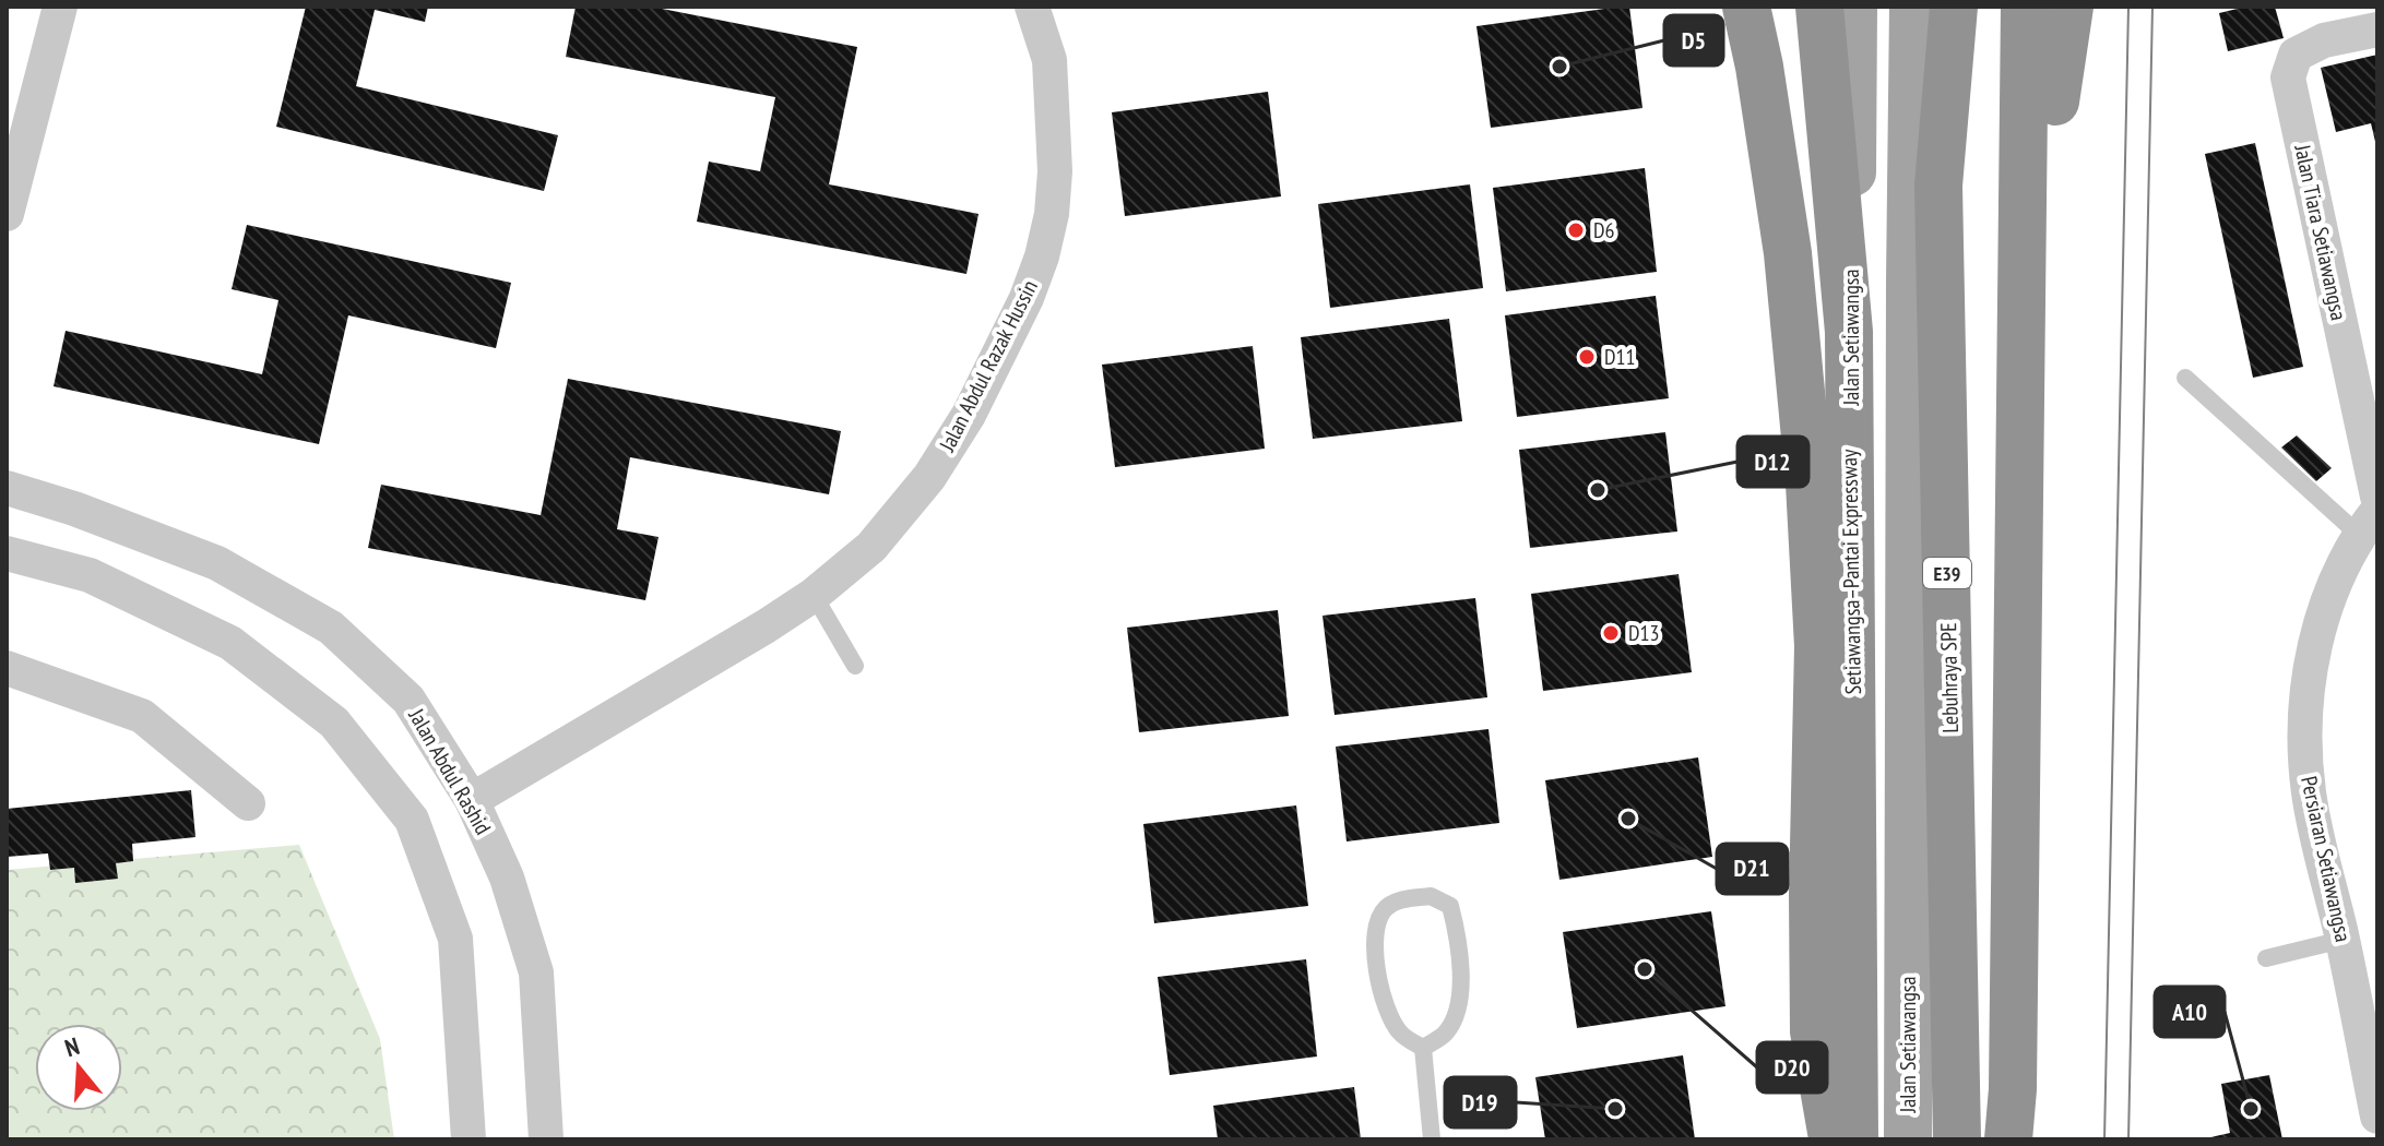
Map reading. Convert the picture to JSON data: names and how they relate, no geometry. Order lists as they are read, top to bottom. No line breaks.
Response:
{"streets":{"highway":["Setiawangsa–Pantai Expressway","E39","Lebuhraya SPE"],"main road":["Jalan Setiawangsa"],"street":["Jalan Tiara Setiawangsa","Jalan Abdul Razak Hussin","Jalan Abdul Rashid","Persiaran Setiawangsa"]},"crossings":[["Jalan Setiawangsa","Setiawangsa–Pantai Expressway"],["Jalan Abdul Razak Hussin","Jalan Abdul Rashid"]],"places":["D5","D6","D11","D12","D13","D21","D20","D19","A10"],"north":"top"}
